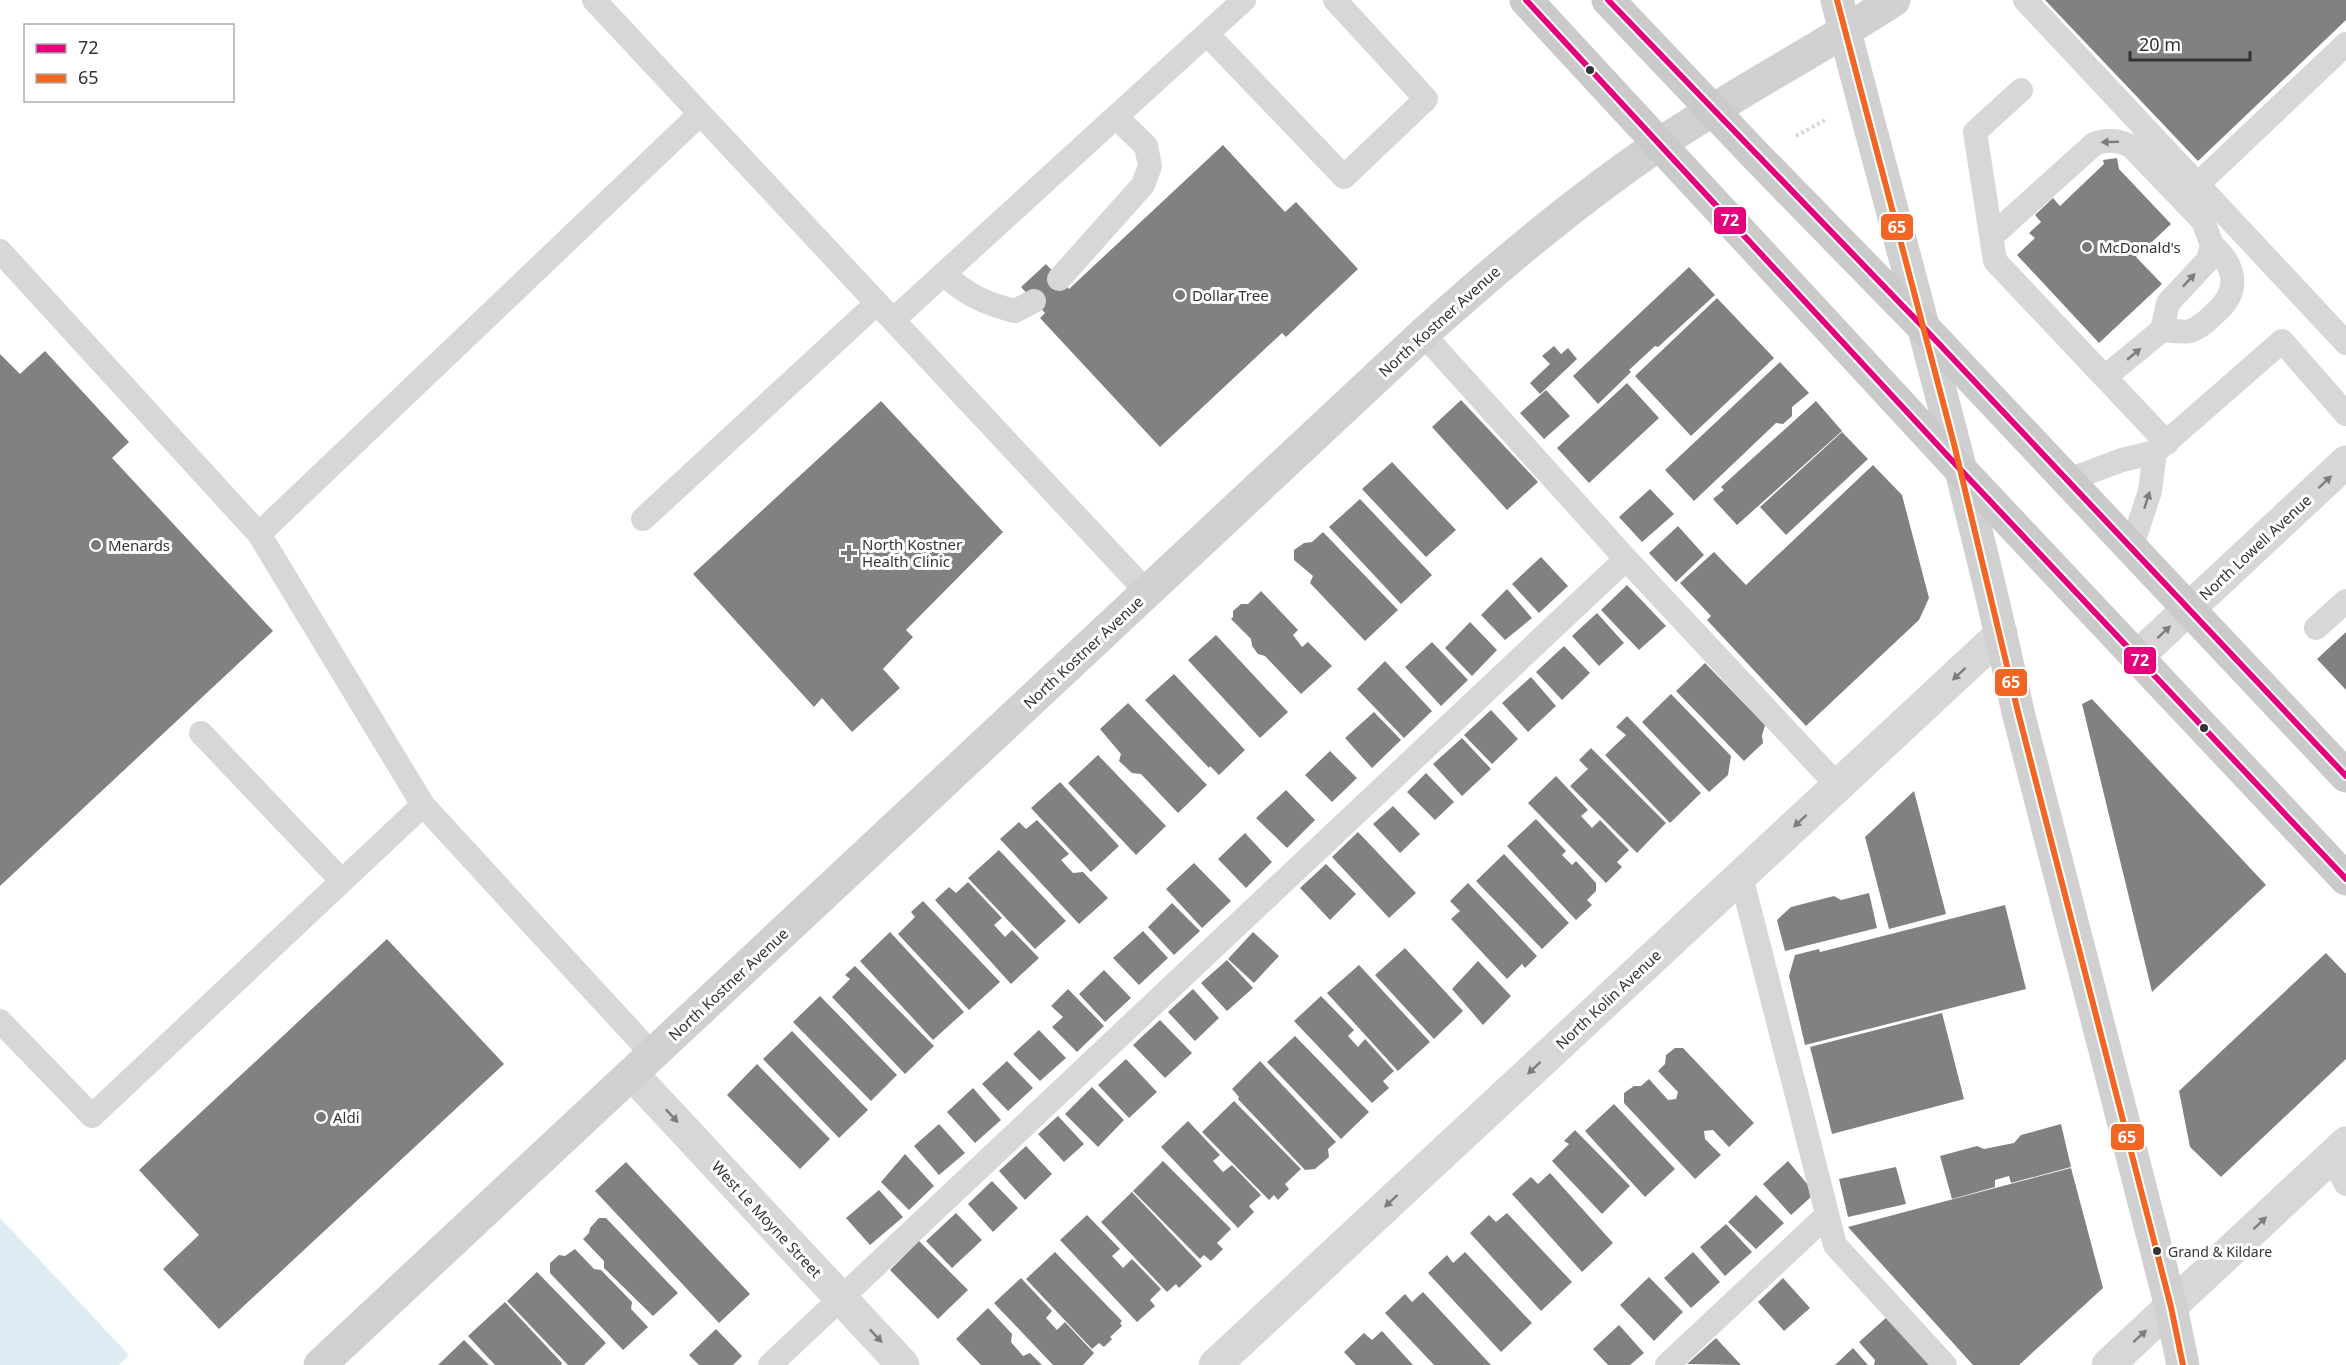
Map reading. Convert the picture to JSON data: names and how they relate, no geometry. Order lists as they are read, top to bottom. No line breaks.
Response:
{"streets":{"street":["North Kostner Avenue","North Lowell Avenue","North Kolin Avenue","West Le Moyne Street"]},"crossings":[["North Kostner Avenue","West Le Moyne Street"]],"one_way":["North Lowell Avenue","North Kolin Avenue","West Le Moyne Street"],"places":{"other":["McDonald's","Dollar Tree","Menards","Aldi","Grand & Kildare"],"health":["North Kostner Health Clinic"]},"lines":["transit line 72","transit line 65"],"legend":["72","65"],"scale_bar":"20 m"}
